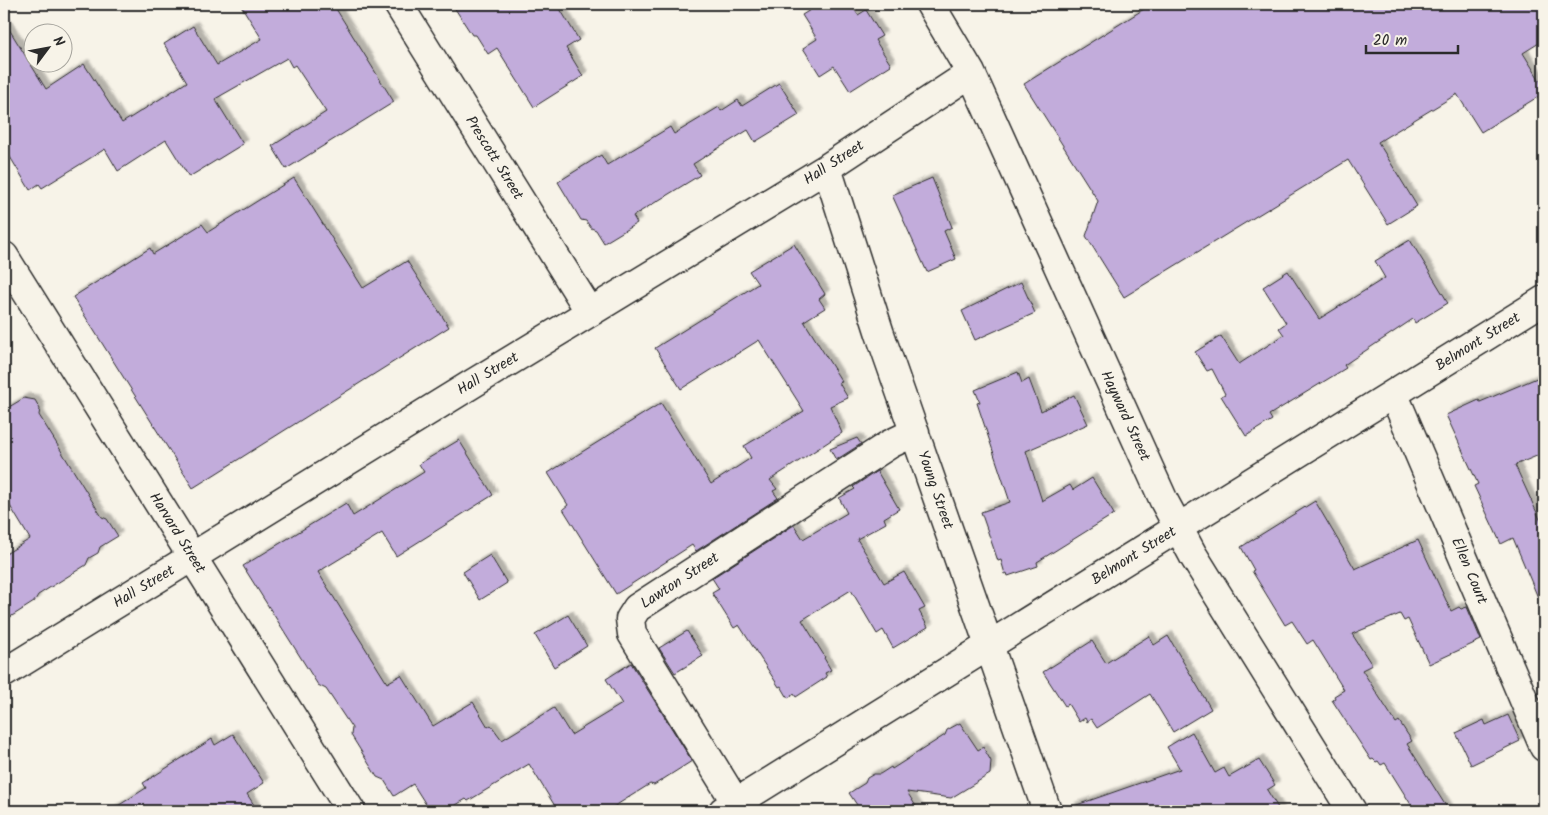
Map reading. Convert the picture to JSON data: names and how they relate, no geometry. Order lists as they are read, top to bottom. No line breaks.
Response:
{"streets":{"street":["Prescott Street","Hall Street","Belmont Street","Hayward Street","Young Street","Harvard Street","Ellen Court","Lawton Street"]},"crossings":[["Prescott Street","Hall Street"],["Hall Street","Hayward Street"],["Hall Street","Young Street"],["Hall Street","Harvard Street"],["Belmont Street","Hayward Street"],["Belmont Street","Young Street"],["Belmont Street","Ellen Court"],["Belmont Street","Lawton Street"],["Young Street","Lawton Street"]],"scale_bar":"20 m","north":"top right"}
